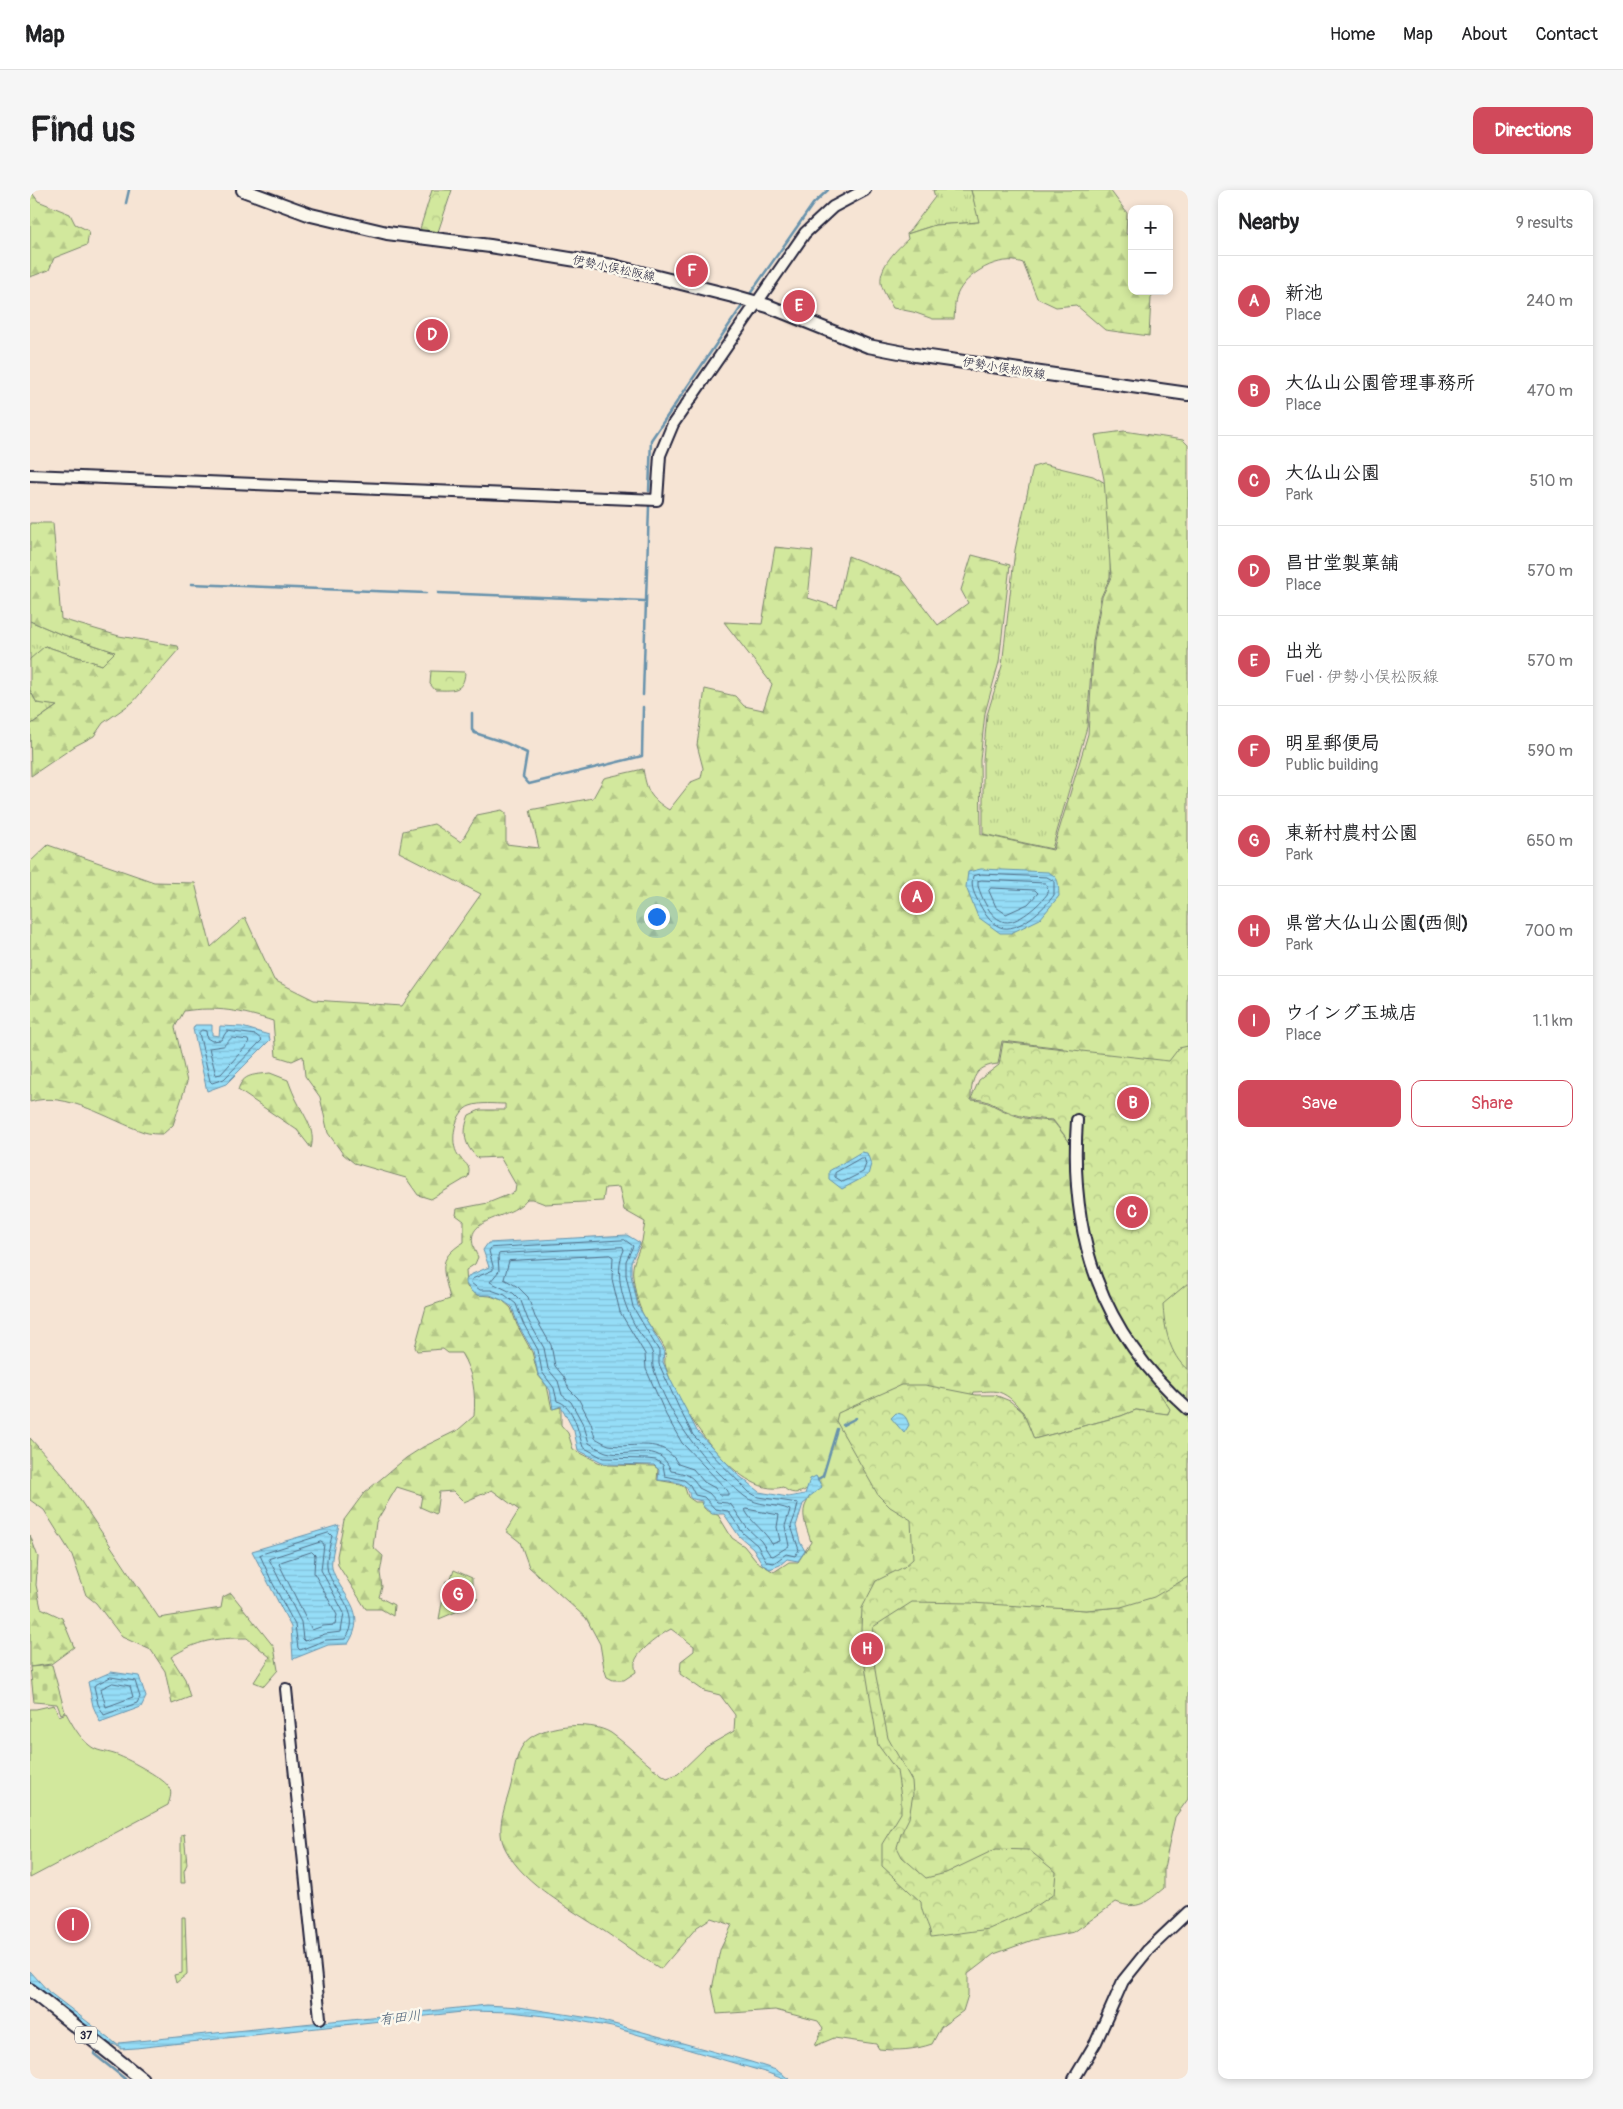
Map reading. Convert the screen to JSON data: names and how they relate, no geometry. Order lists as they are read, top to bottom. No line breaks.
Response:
{"streets":{"main road":["伊勢小俣松阪線","37"]},"water":["有田川"],"page":{"header":"Map","nav":["Home","Map","About","Contact"],"buttons":["Directions",["Save","Share"]],"title":"Find us","heading":["Nearby","9 results"],"map_buttons":["+","−"],"pins":["F","E","D","A","B","C","G","H","I"],"list":[{"mark":"A","name":"新池","note":"Place","value":"240 m"},{"mark":"B","name":"大仏山公園管理事務所","note":"Place","value":"470 m"},{"mark":"C","name":"大仏山公園","note":"Park","value":"510 m"},{"mark":"D","name":"昌甘堂製菓舗","note":"Place","value":"570 m"},{"mark":"E","name":"出光","note":"Fuel · 伊勢小俣松阪線","value":"570 m"},{"mark":"F","name":"明星郵便局","note":"Public building","value":"590 m"},{"mark":"G","name":"東新村農村公園","note":"Park","value":"650 m"},{"mark":"H","name":"県営大仏山公園(西側)","note":"Park","value":"700 m"},{"mark":"I","name":"ウイング玉城店","note":"Place","value":"1.1 km"}]}}
